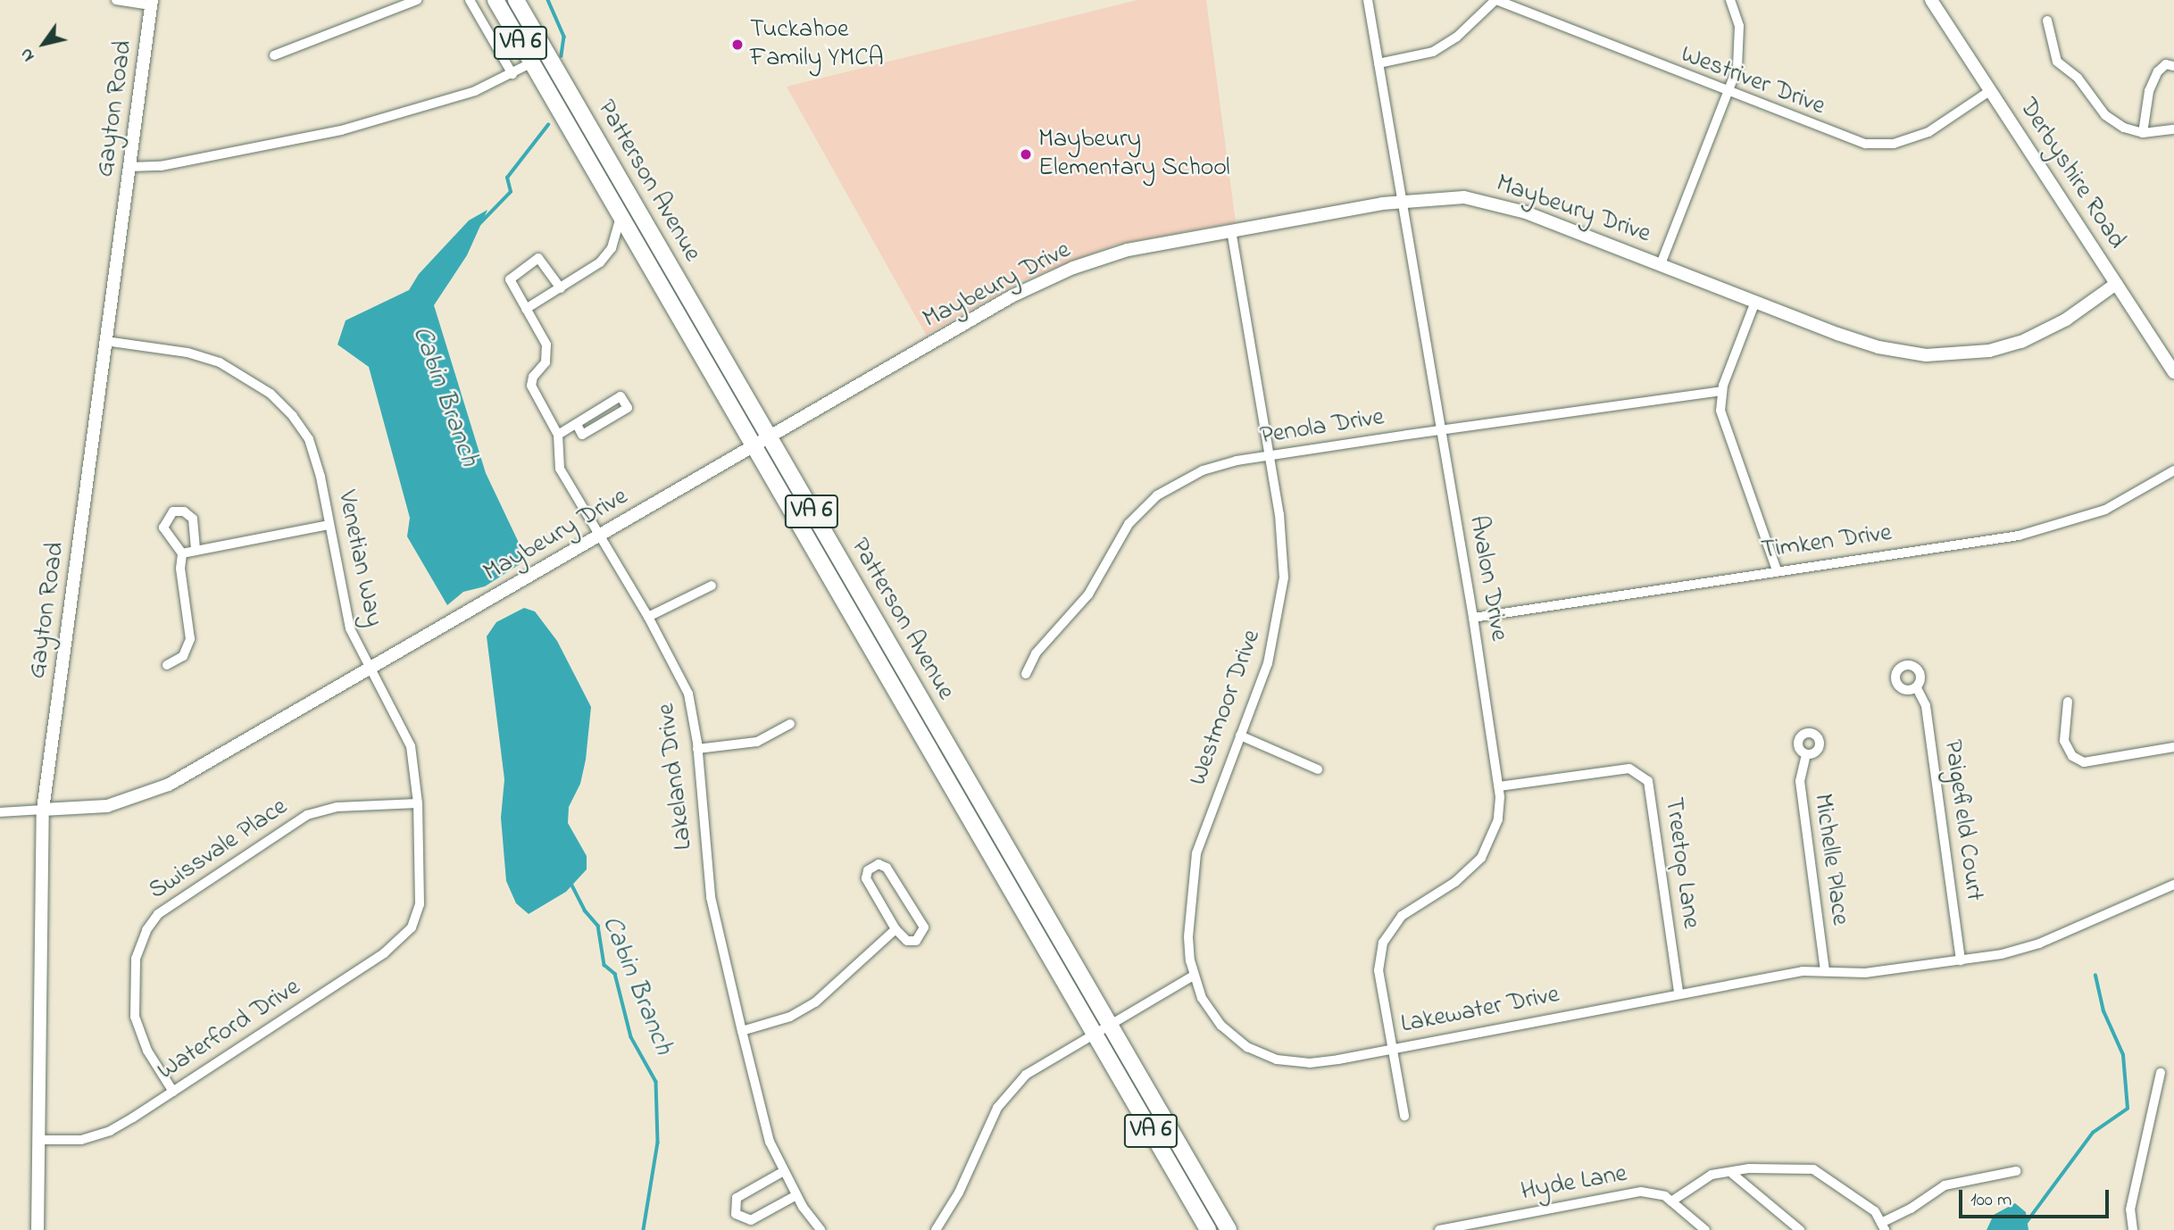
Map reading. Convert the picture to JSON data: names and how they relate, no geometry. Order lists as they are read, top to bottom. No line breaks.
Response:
{"streets":{"main road":["VA 6","Patterson Avenue"],"street":["Westriver Drive","Gayton Road","Derbyshire Road","Maybeury Drive","Penola Drive","Timken Drive","Venetian Way","Avalon Drive","Westmoor Drive","Lakeland Drive","Paigefield Court","Swissvale Place","Michelle Place","Treetop Lane","Lakewater Drive","Waterford Drive","Hyde Lane"]},"crossings":[["Westriver Drive","Derbyshire Road"],["Gayton Road","Maybeury Drive"],["Gayton Road","Venetian Way"],["Gayton Road","Waterford Drive"],["Derbyshire Road","Maybeury Drive"],["Patterson Avenue","Maybeury Drive"],["Maybeury Drive","Venetian Way"],["Maybeury Drive","Avalon Drive"],["Maybeury Drive","Westmoor Drive"],["Maybeury Drive","Lakeland Drive"],["Penola Drive","Avalon Drive"],["Penola Drive","Westmoor Drive"],["Timken Drive","Avalon Drive"],["Venetian Way","Swissvale Place"],["Venetian Way","Waterford Drive"],["Avalon Drive","Treetop Lane"],["Avalon Drive","Lakewater Drive"],["Westmoor Drive","Lakewater Drive"],["Paigefield Court","Lakewater Drive"],["Swissvale Place","Waterford Drive"],["Michelle Place","Lakewater Drive"],["Treetop Lane","Lakewater Drive"]],"water":["Cabin Branch"],"places":["Tuckahoe Family YMCA","Maybeury Elementary School"],"scale_bar":"100 m","north":"bottom left"}
